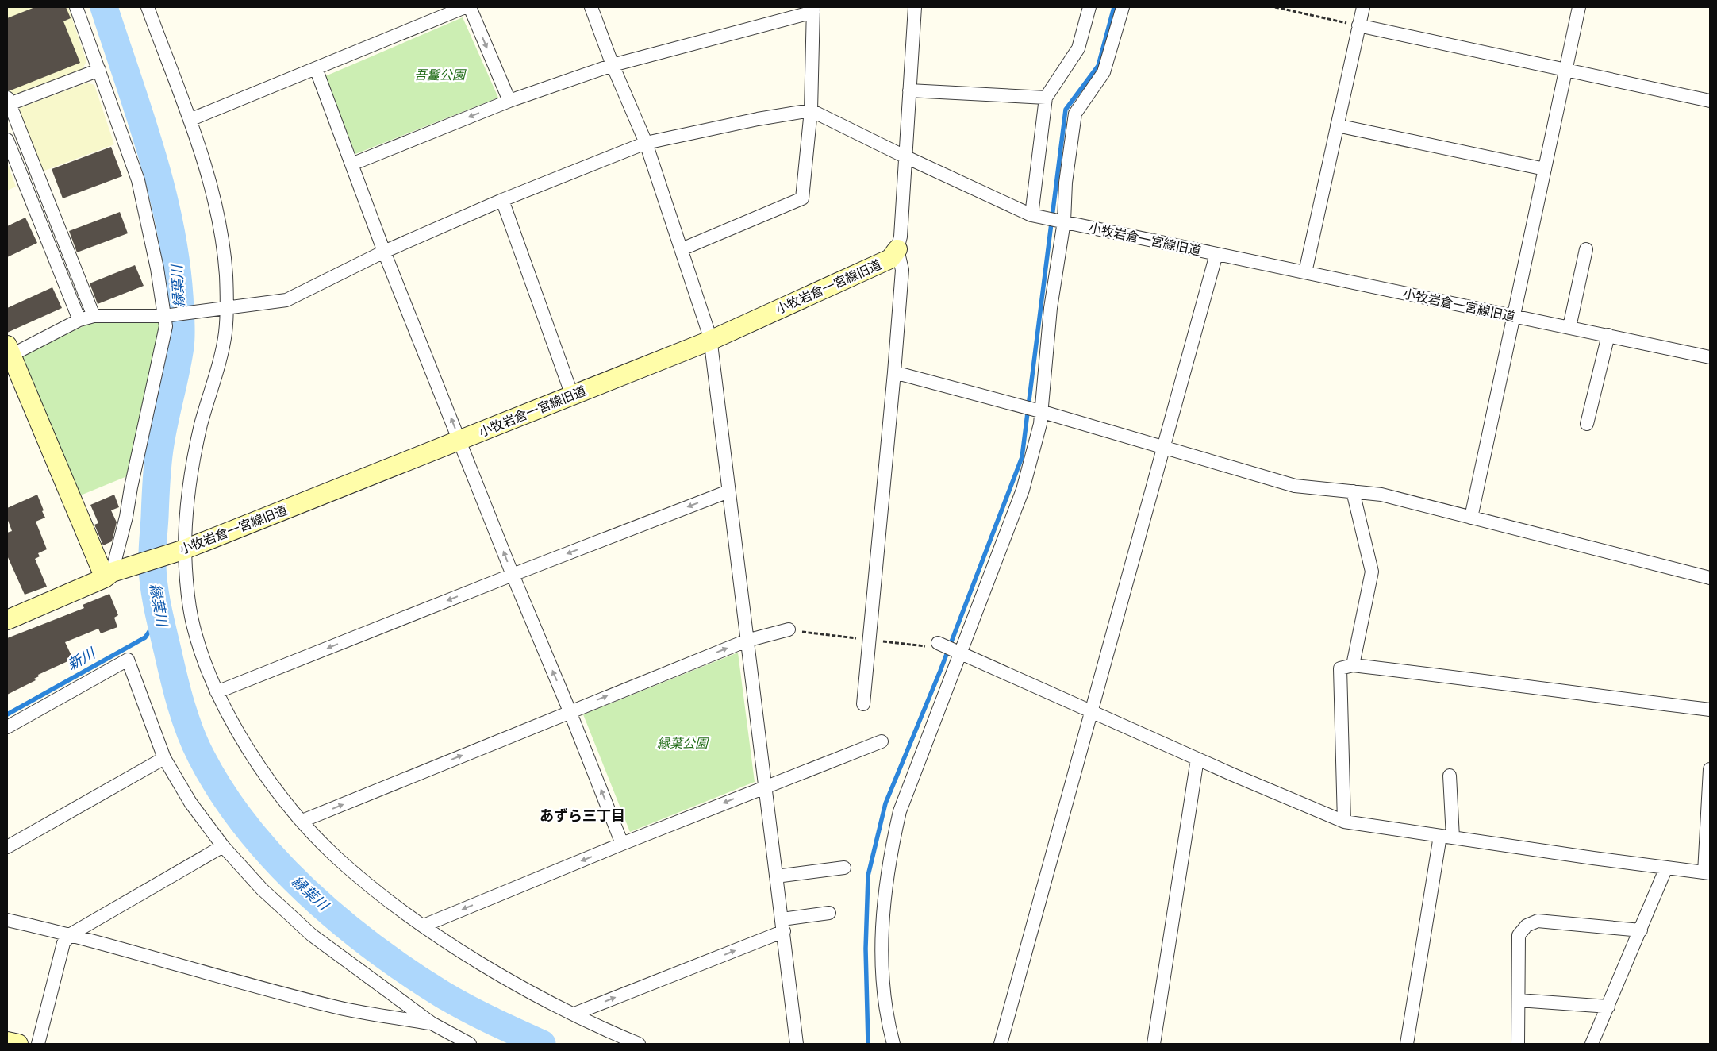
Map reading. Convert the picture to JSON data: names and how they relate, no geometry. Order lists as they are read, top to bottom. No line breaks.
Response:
{"streets":{"street":["小牧岩倉一宮線旧道"]},"districts":["あずら三丁目"],"water":["縁葉川","新川"],"parks":["吾鬘公園","縁葉公園"]}
